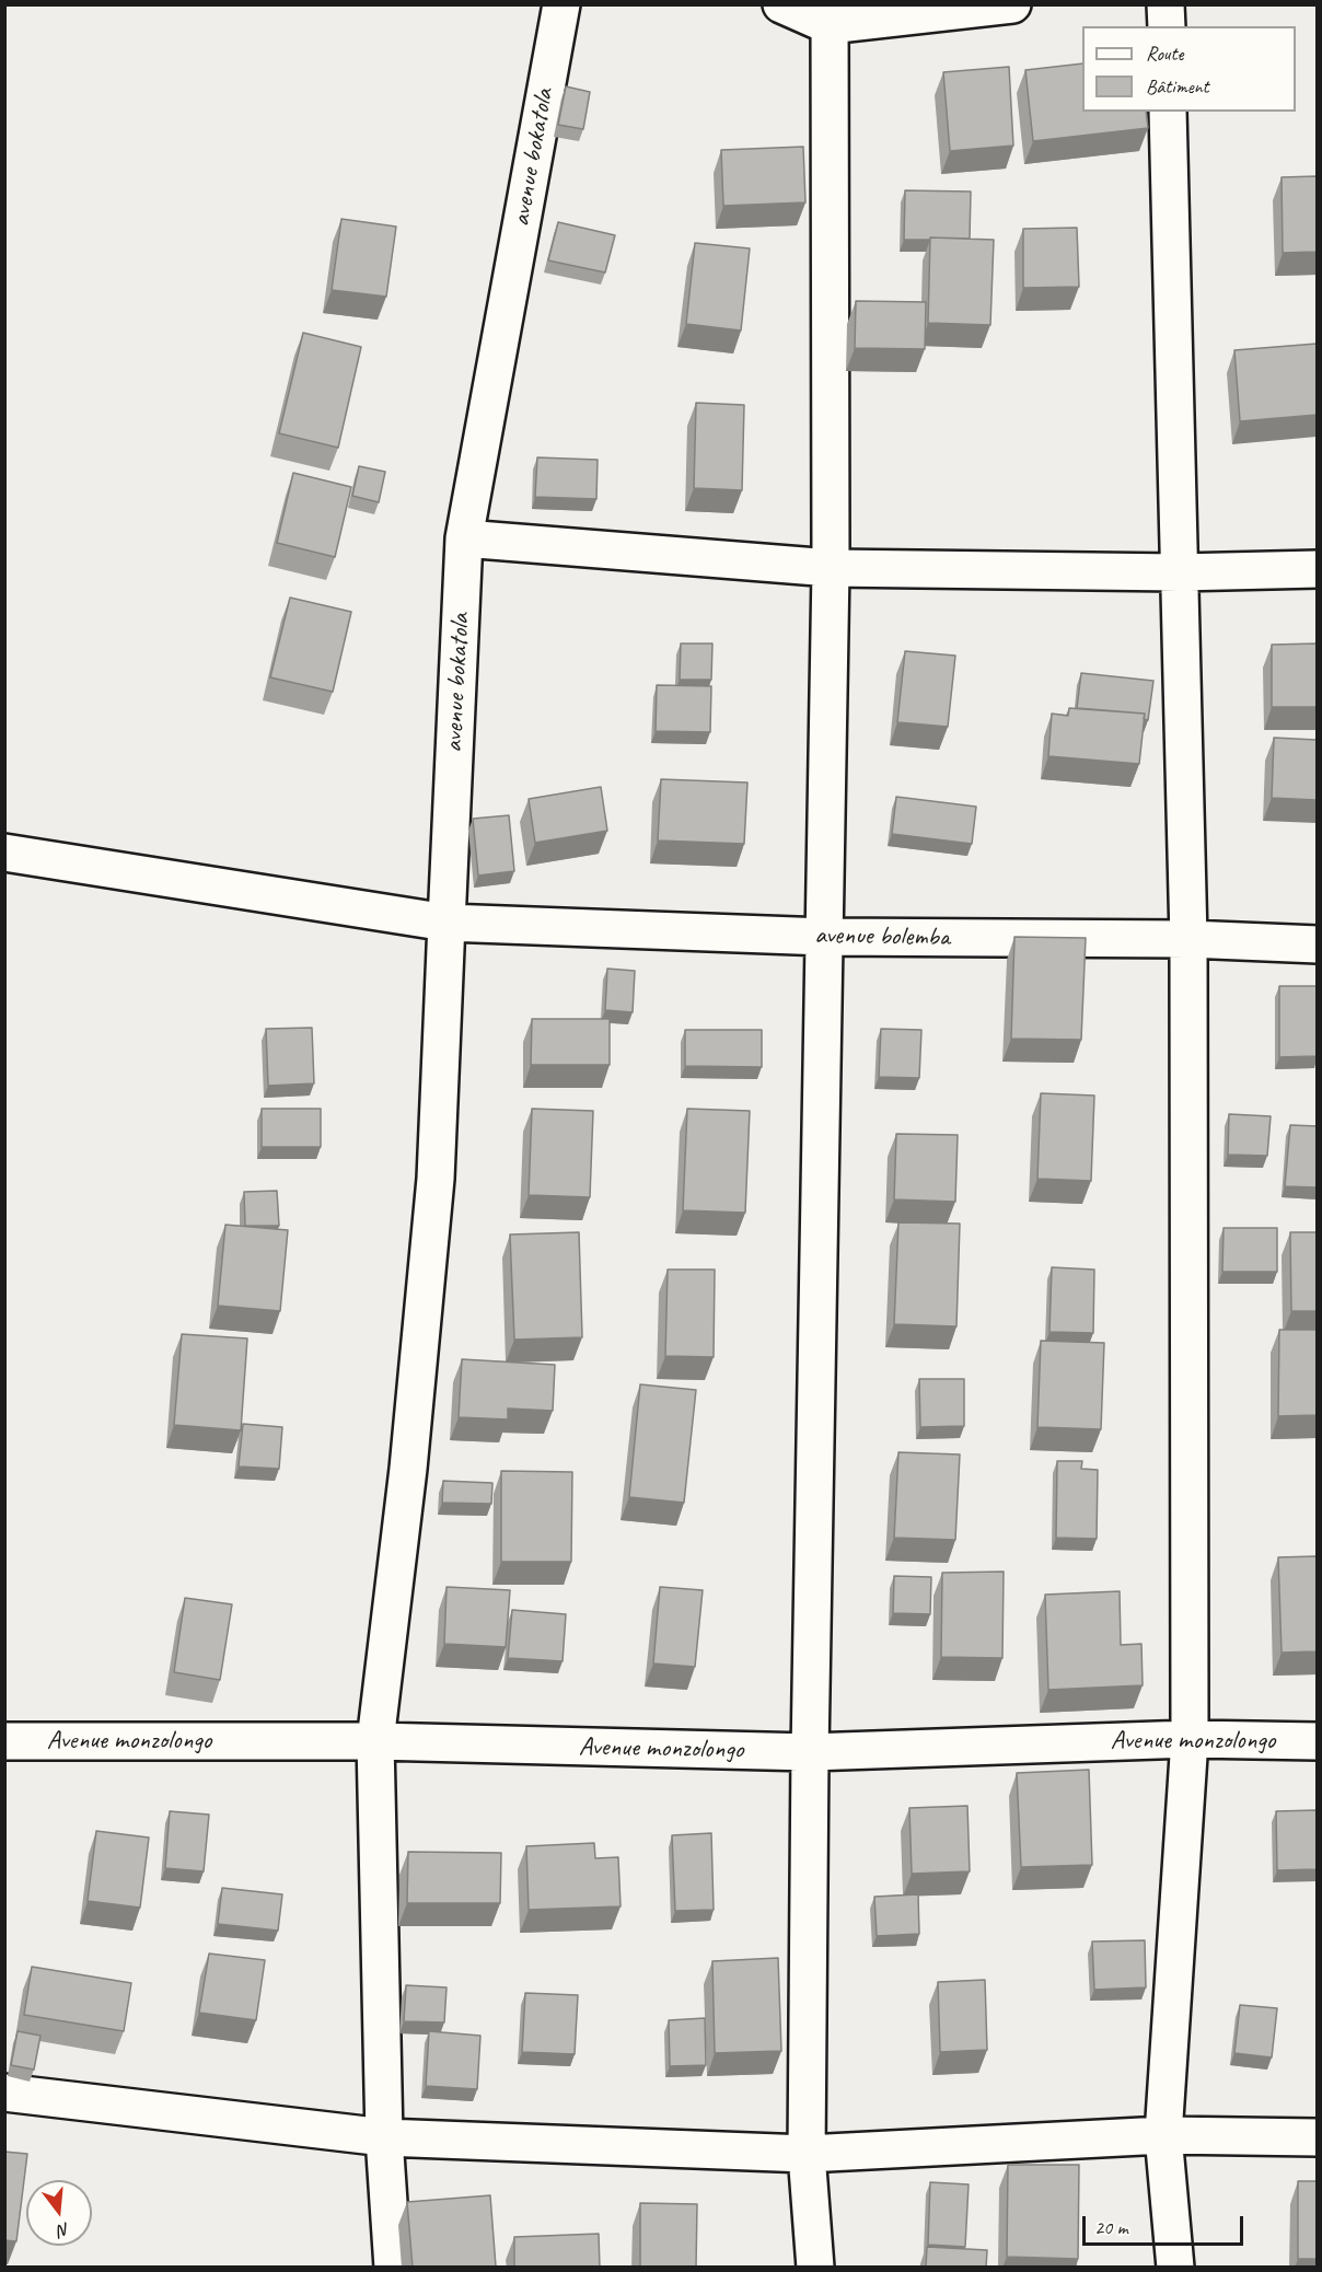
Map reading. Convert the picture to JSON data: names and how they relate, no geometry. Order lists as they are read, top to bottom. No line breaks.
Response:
{"streets":{"street":["avenue bokatola","avenue bolemba","Avenue monzolongo"]},"crossings":[["avenue bokatola","avenue bolemba"],["avenue bokatola","Avenue monzolongo"]],"legend":["Route","Bâtiment"],"scale_bar":"20 m","north":"bottom"}
